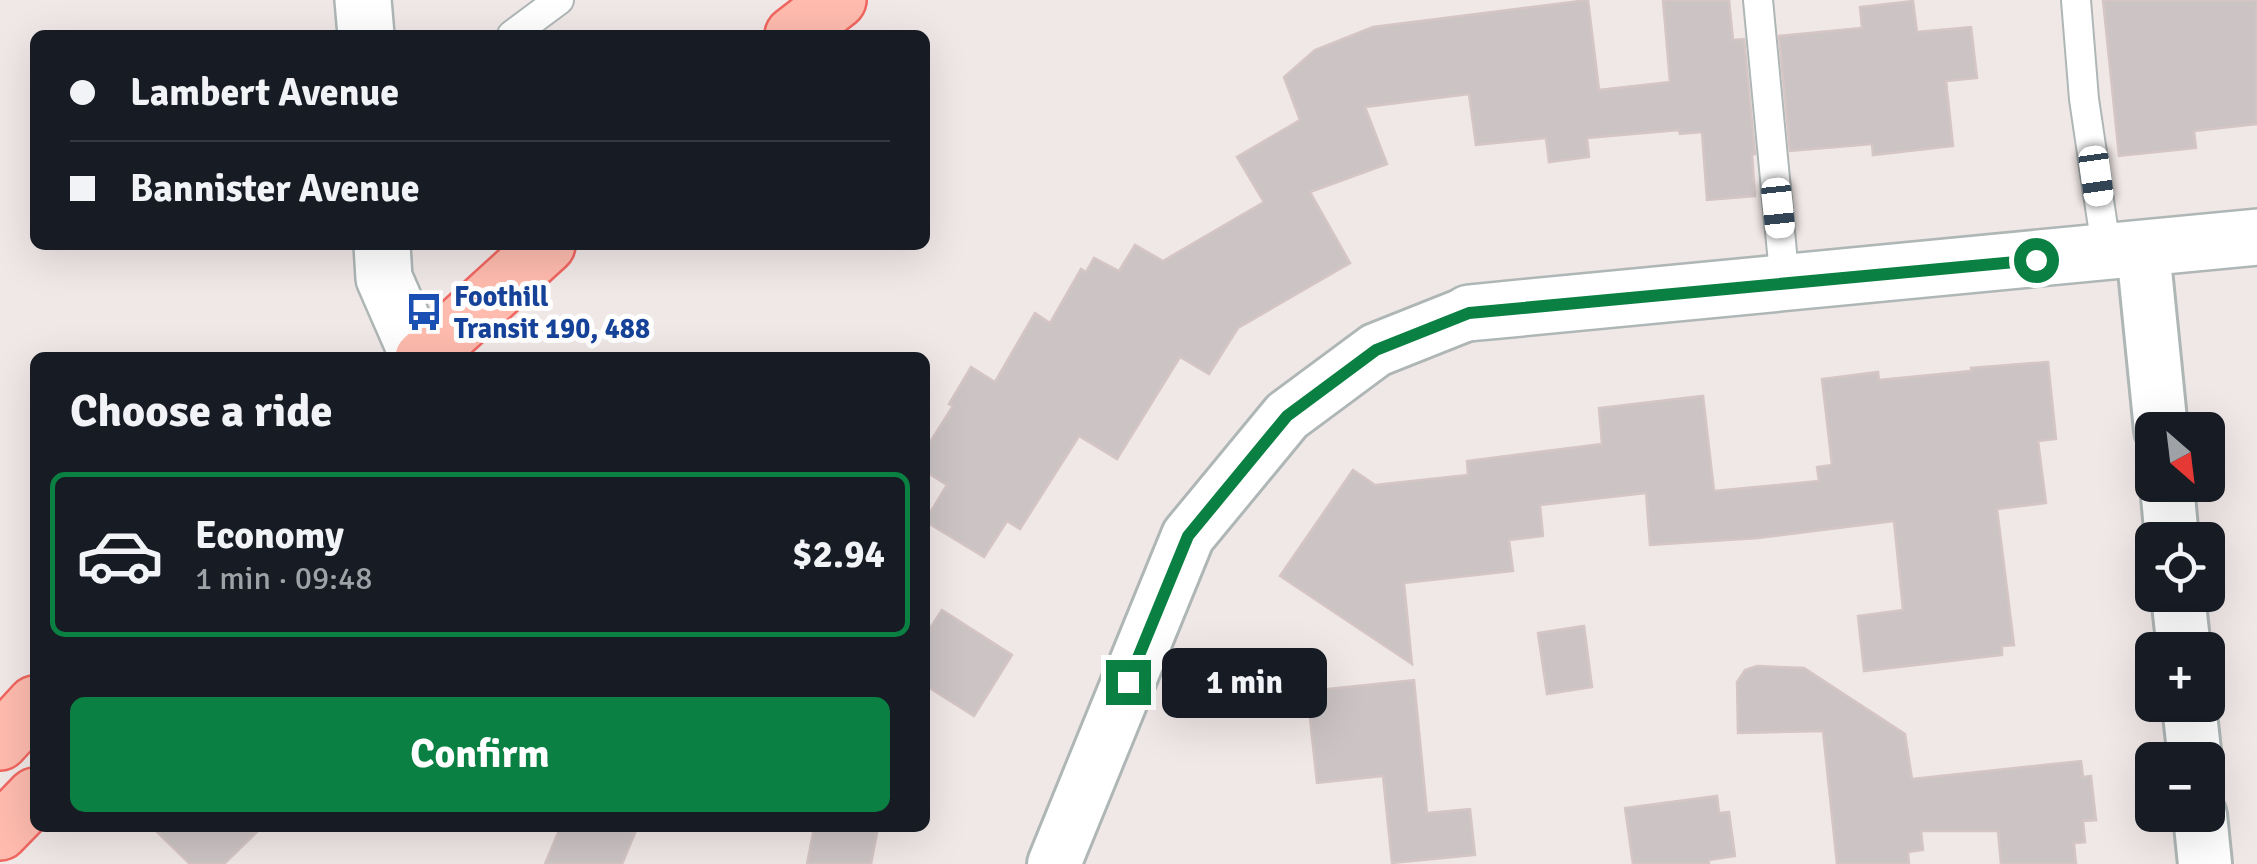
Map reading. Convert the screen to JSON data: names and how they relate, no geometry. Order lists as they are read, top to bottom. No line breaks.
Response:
{"places":{"bus stop":["Foothill Transit 190, 488"]},"north":"bottom right","page":{"banner":["Lambert Avenue","Bannister Avenue"],"heading":"Choose a ride","map_buttons":["+","−"],"list":[{"name":"Economy","note":"1 min · 09:48","value":"$2.94"}],"bubble":"1 min","buttons":"Confirm"}}
